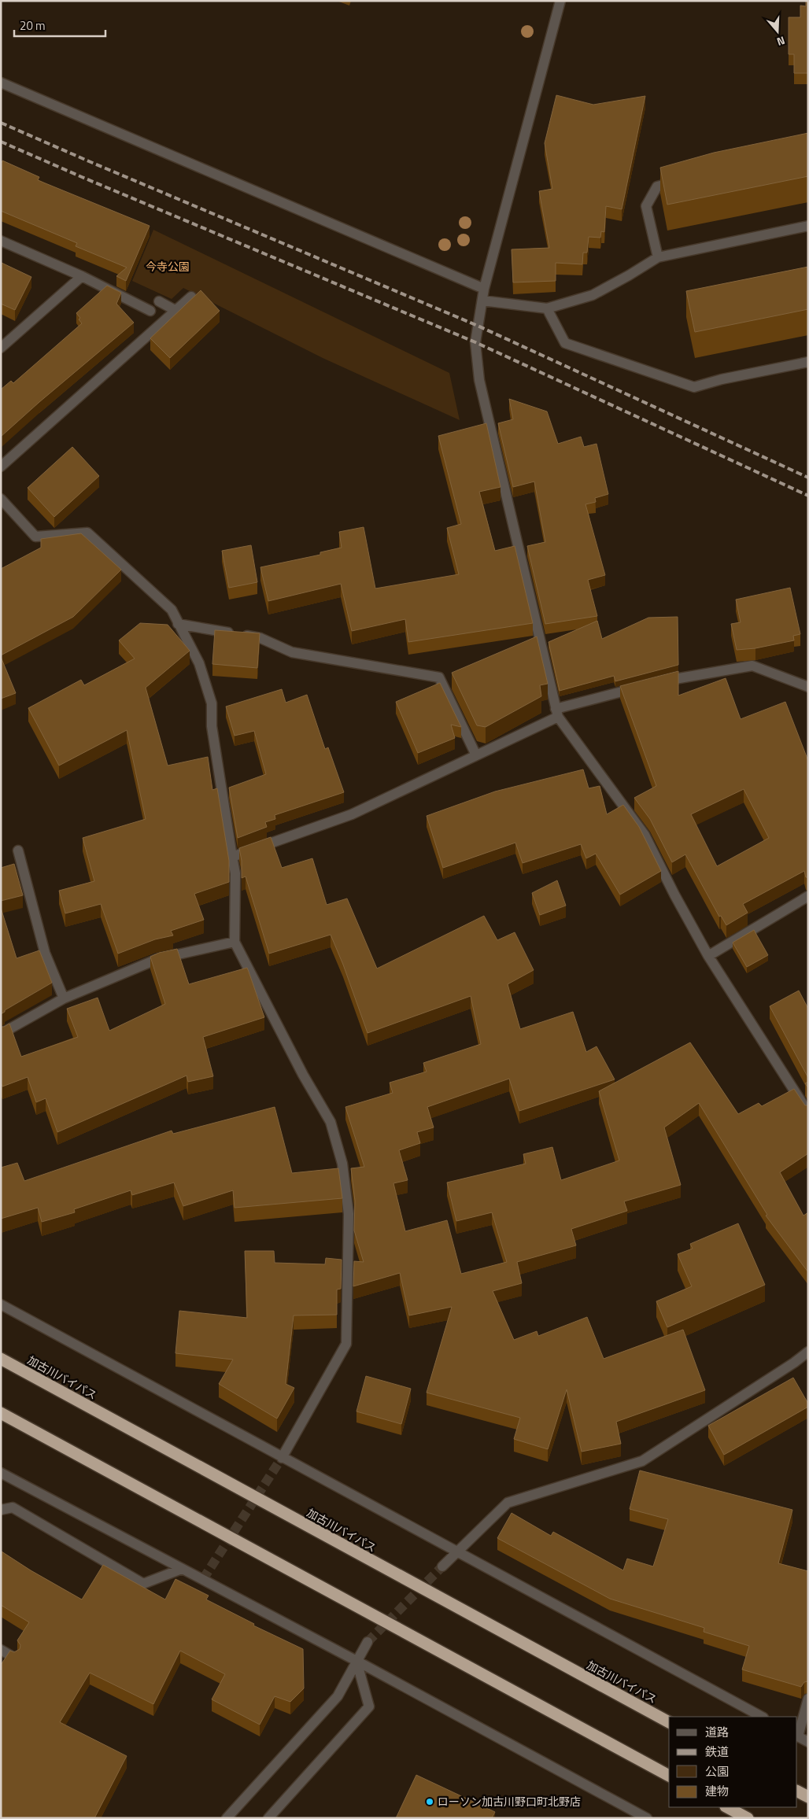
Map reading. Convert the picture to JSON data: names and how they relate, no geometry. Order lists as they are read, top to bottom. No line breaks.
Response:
{"streets":{"highway":["加古川バイパス"]},"parks":["今寺公園"],"places":["ローソン加古川野口町北野店"],"legend":["道路","鉄道","公園","建物"],"scale_bar":"20 m","north":"bottom"}
